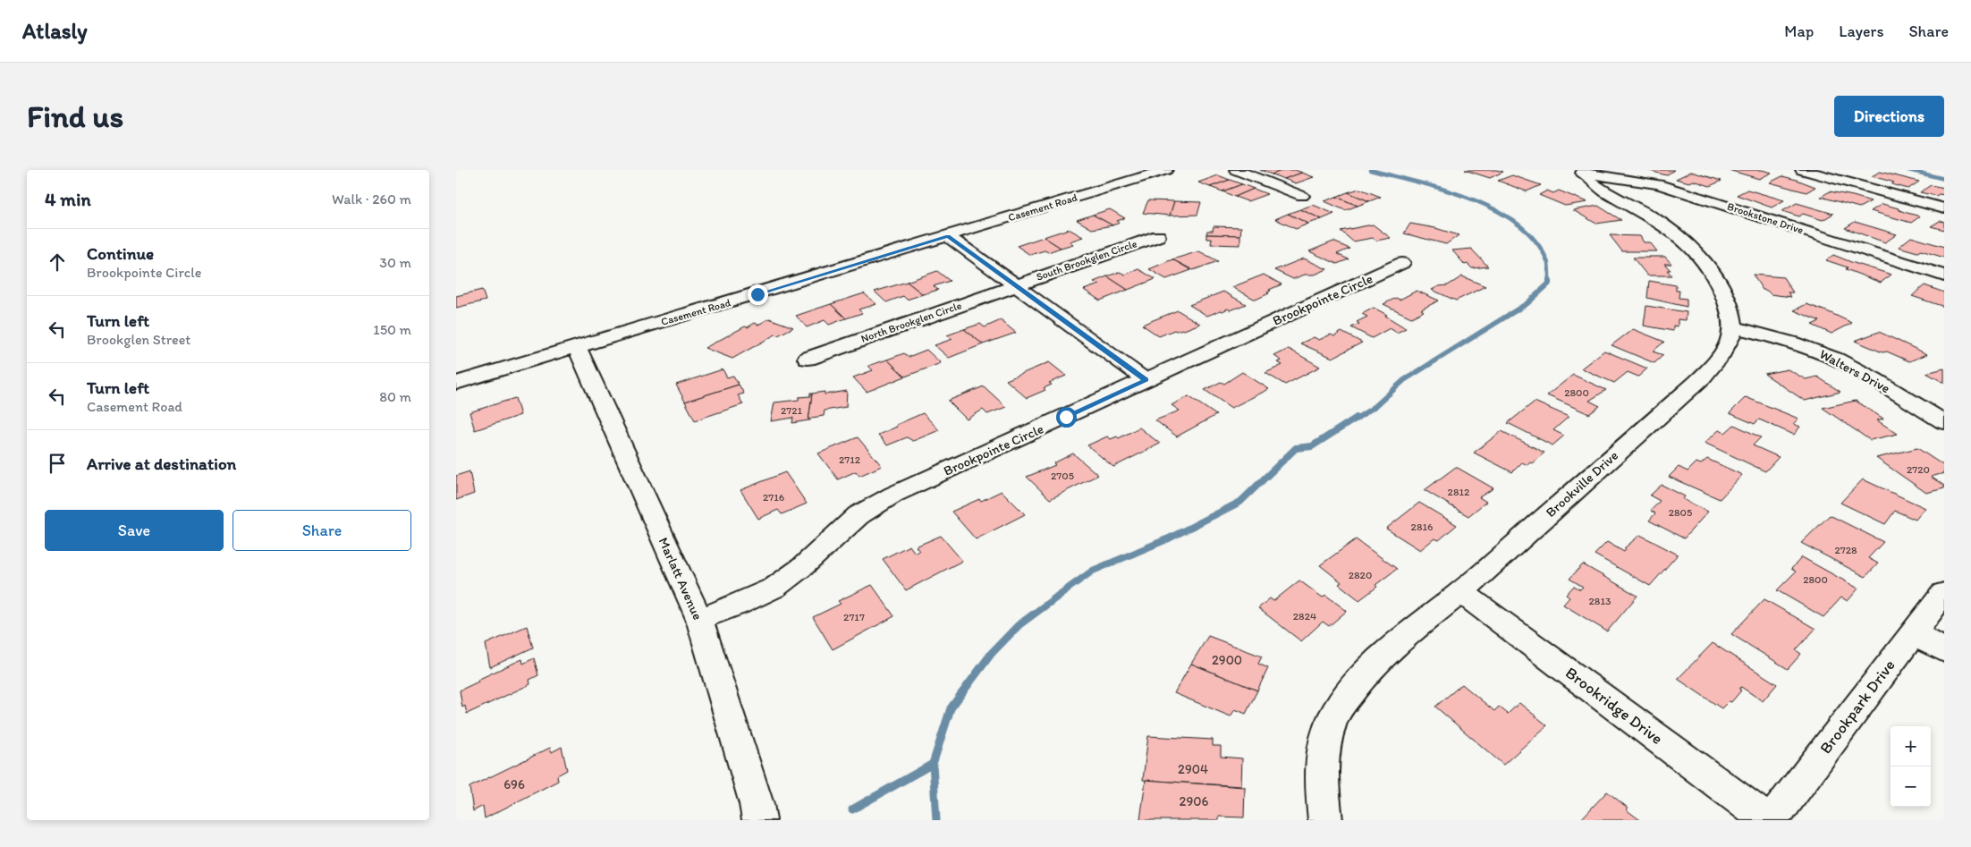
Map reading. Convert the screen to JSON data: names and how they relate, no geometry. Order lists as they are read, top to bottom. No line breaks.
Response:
{"streets":{"street":["Casement Road","Brookstone Drive","South Brookglen Circle","Brookpointe Circle","North Brookglen Circle","Walters Drive","Brookville Drive","Marlatt Avenue","Brookridge Drive","Brookpark Drive"]},"crossings":[["Casement Road","Marlatt Avenue"],["South Brookglen Circle","North Brookglen Circle"],["Brookpointe Circle","Marlatt Avenue"],["Walters Drive","Brookville Drive"],["Brookville Drive","Brookridge Drive"]],"house_numbers":["2800","2721","2712","2720","2705","2812","2716","2805","2816","2728","2820","2800","2813","2824","2717","2900","2904","696","2906"],"page":{"header":"Atlasly","nav":["Map","Layers","Share"],"buttons":["Directions",["Save","Share"]],"title":"Find us","heading":["4 min","Walk · 260 m"],"list":[["Continue","Brookpointe Circle","30 m"],["Turn left","Brookglen Street","150 m"],["Turn left","Casement Road","80 m"],"Arrive at destination"],"map_buttons":["+","−"]}}
